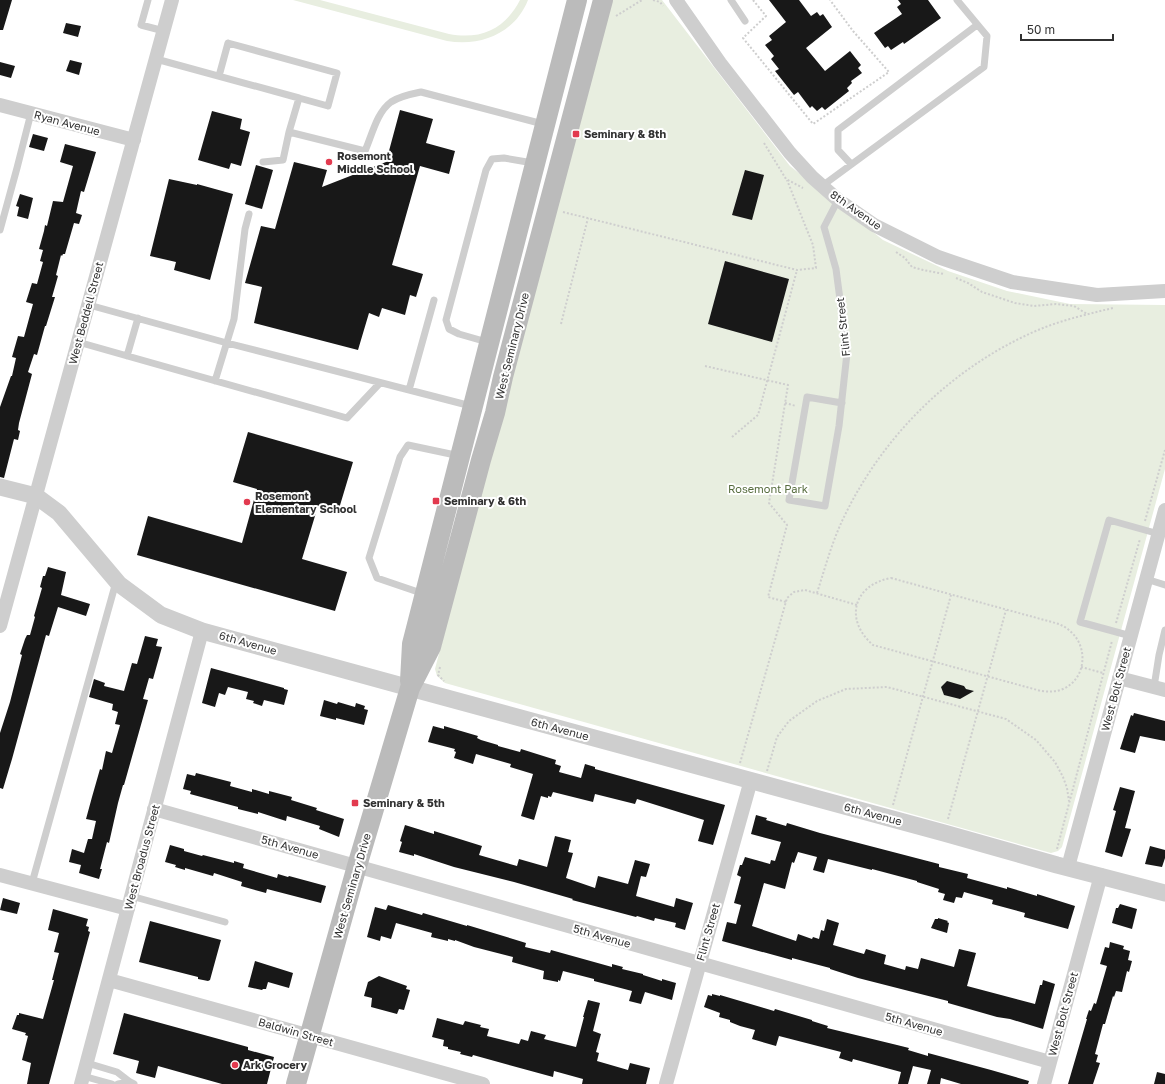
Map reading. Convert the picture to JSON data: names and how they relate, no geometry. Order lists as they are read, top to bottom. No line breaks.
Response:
{"streets":{"main road":["West Seminary Drive"],"street":["Ryan Avenue","8th Avenue","West Beddell Street","Flint Street","6th Avenue","West Bolt Street","5th Avenue","West Broadus Street","Baldwin Street"]},"crossings":[["Ryan Avenue","West Beddell Street"],["8th Avenue","Flint Street"],["West Beddell Street","6th Avenue"],["Flint Street","6th Avenue"],["Flint Street","5th Avenue"],["West Seminary Drive","6th Avenue"],["West Seminary Drive","5th Avenue"],["West Seminary Drive","Baldwin Street"],["6th Avenue","West Bolt Street"],["6th Avenue","West Broadus Street"],["West Bolt Street","5th Avenue"],["5th Avenue","West Broadus Street"],["West Broadus Street","Baldwin Street"]],"parks":["Rosemont Park"],"places":{"transit":["Seminary & 8th","Seminary & 6th","Seminary & 5th"],"other":["Rosemont Middle School","Rosemont Elementary School","Ark Grocery"]},"scale_bar":"50 m"}
